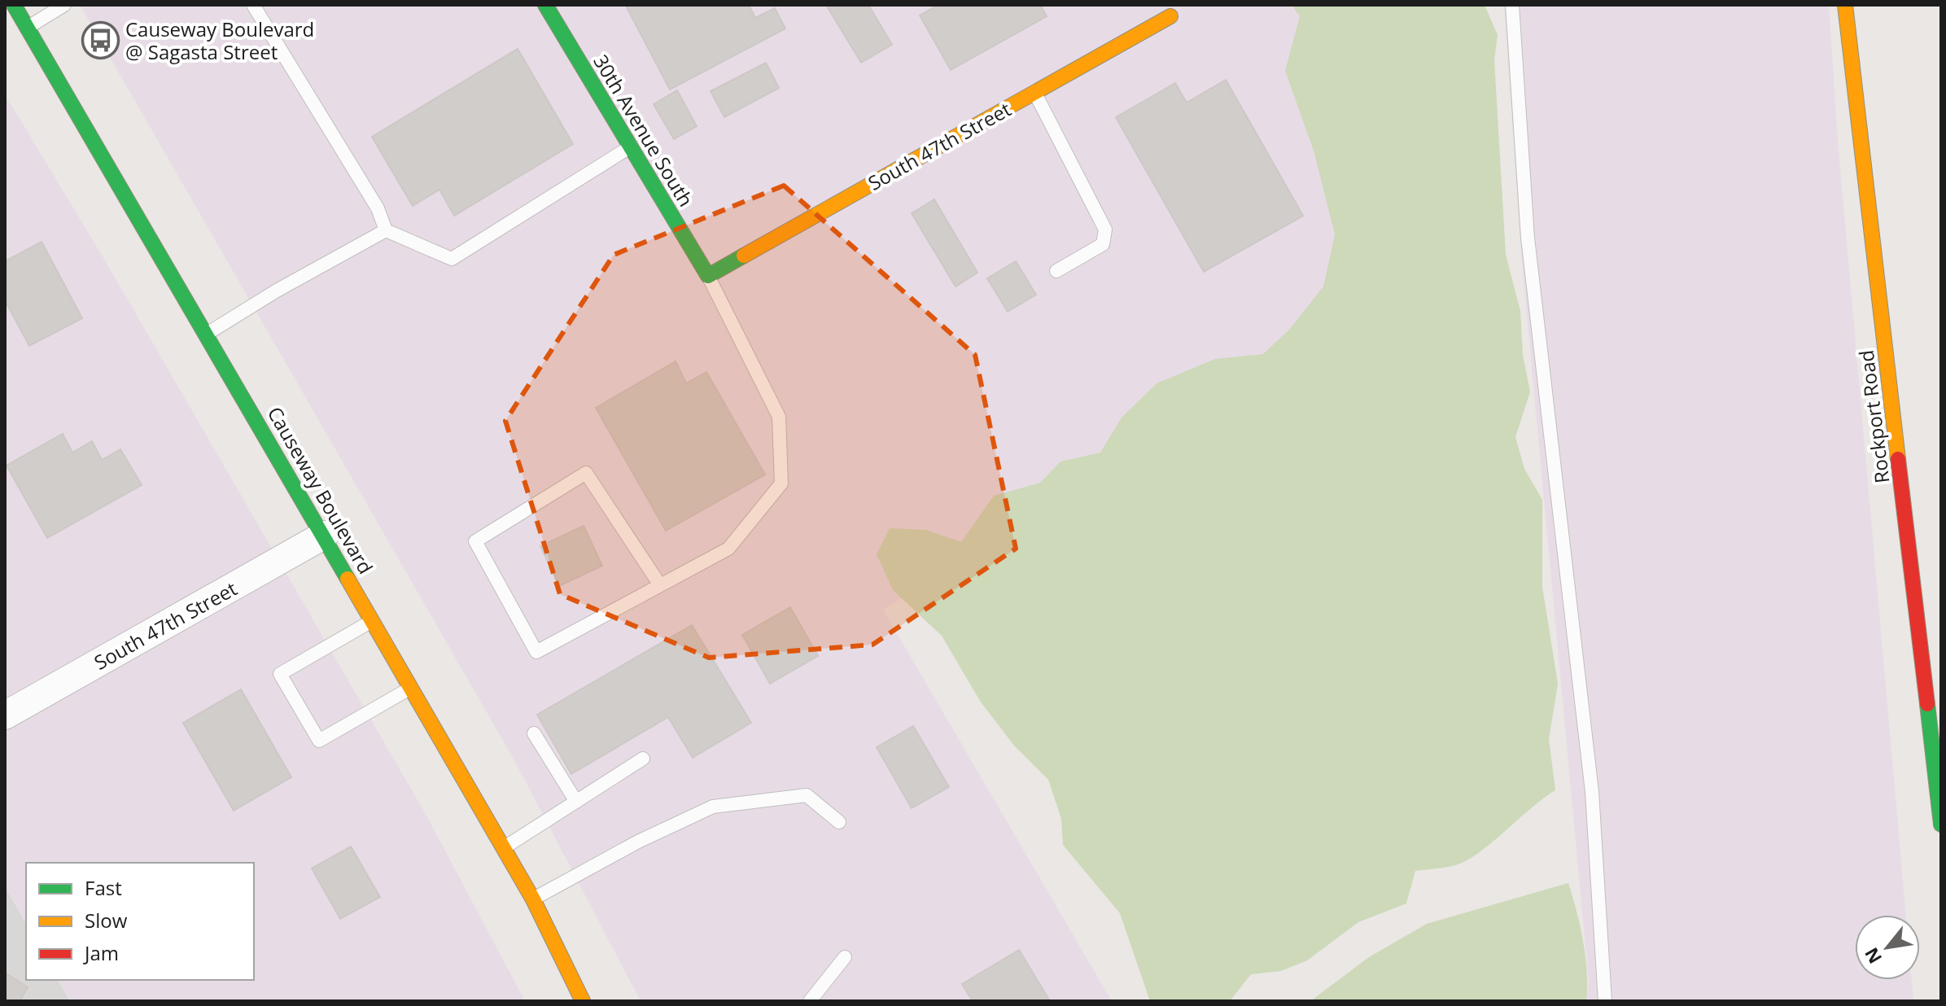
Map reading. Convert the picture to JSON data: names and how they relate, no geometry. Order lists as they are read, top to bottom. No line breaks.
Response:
{"streets":{"street":["30th Avenue South","South 47th Street","Rockport Road","Causeway Boulevard"]},"crossings":[["30th Avenue South","South 47th Street"],["South 47th Street","Causeway Boulevard"]],"places":{"bus stop":["Causeway Boulevard @ Sagasta Street"]},"legend":["Fast","Slow","Jam"],"north":"bottom left"}
